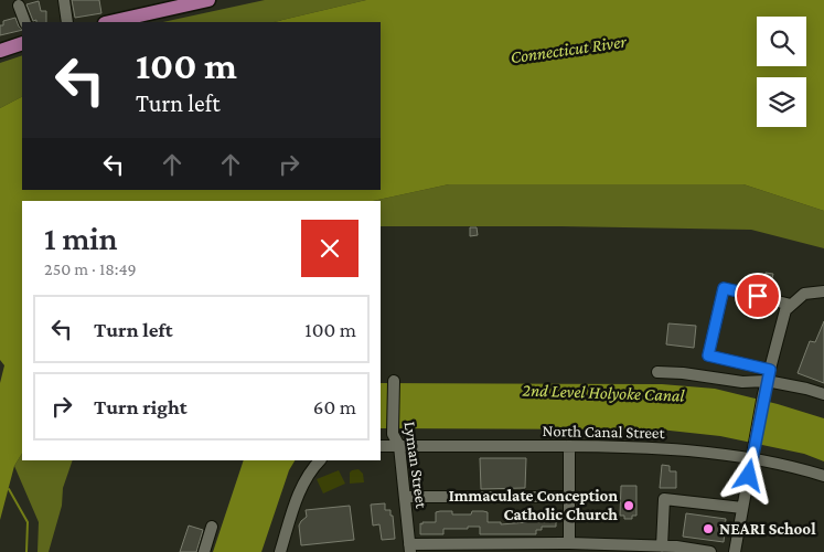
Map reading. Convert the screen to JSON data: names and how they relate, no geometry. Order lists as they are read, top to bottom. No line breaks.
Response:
{"streets":{"street":["North Canal Street","Lyman Street"]},"crossings":[["North Canal Street","Lyman Street"]],"water":["Connecticut River","2nd Level Holyoke Canal"],"places":["Immaculate Conception Catholic Church","NEARI School"],"page":{"turn":["100 m","Turn left"],"heading":["1 min","250 m · 18:49"],"list":[{"name":"Turn left","value":"100 m"},{"name":"Turn right","value":"60 m"}]}}
